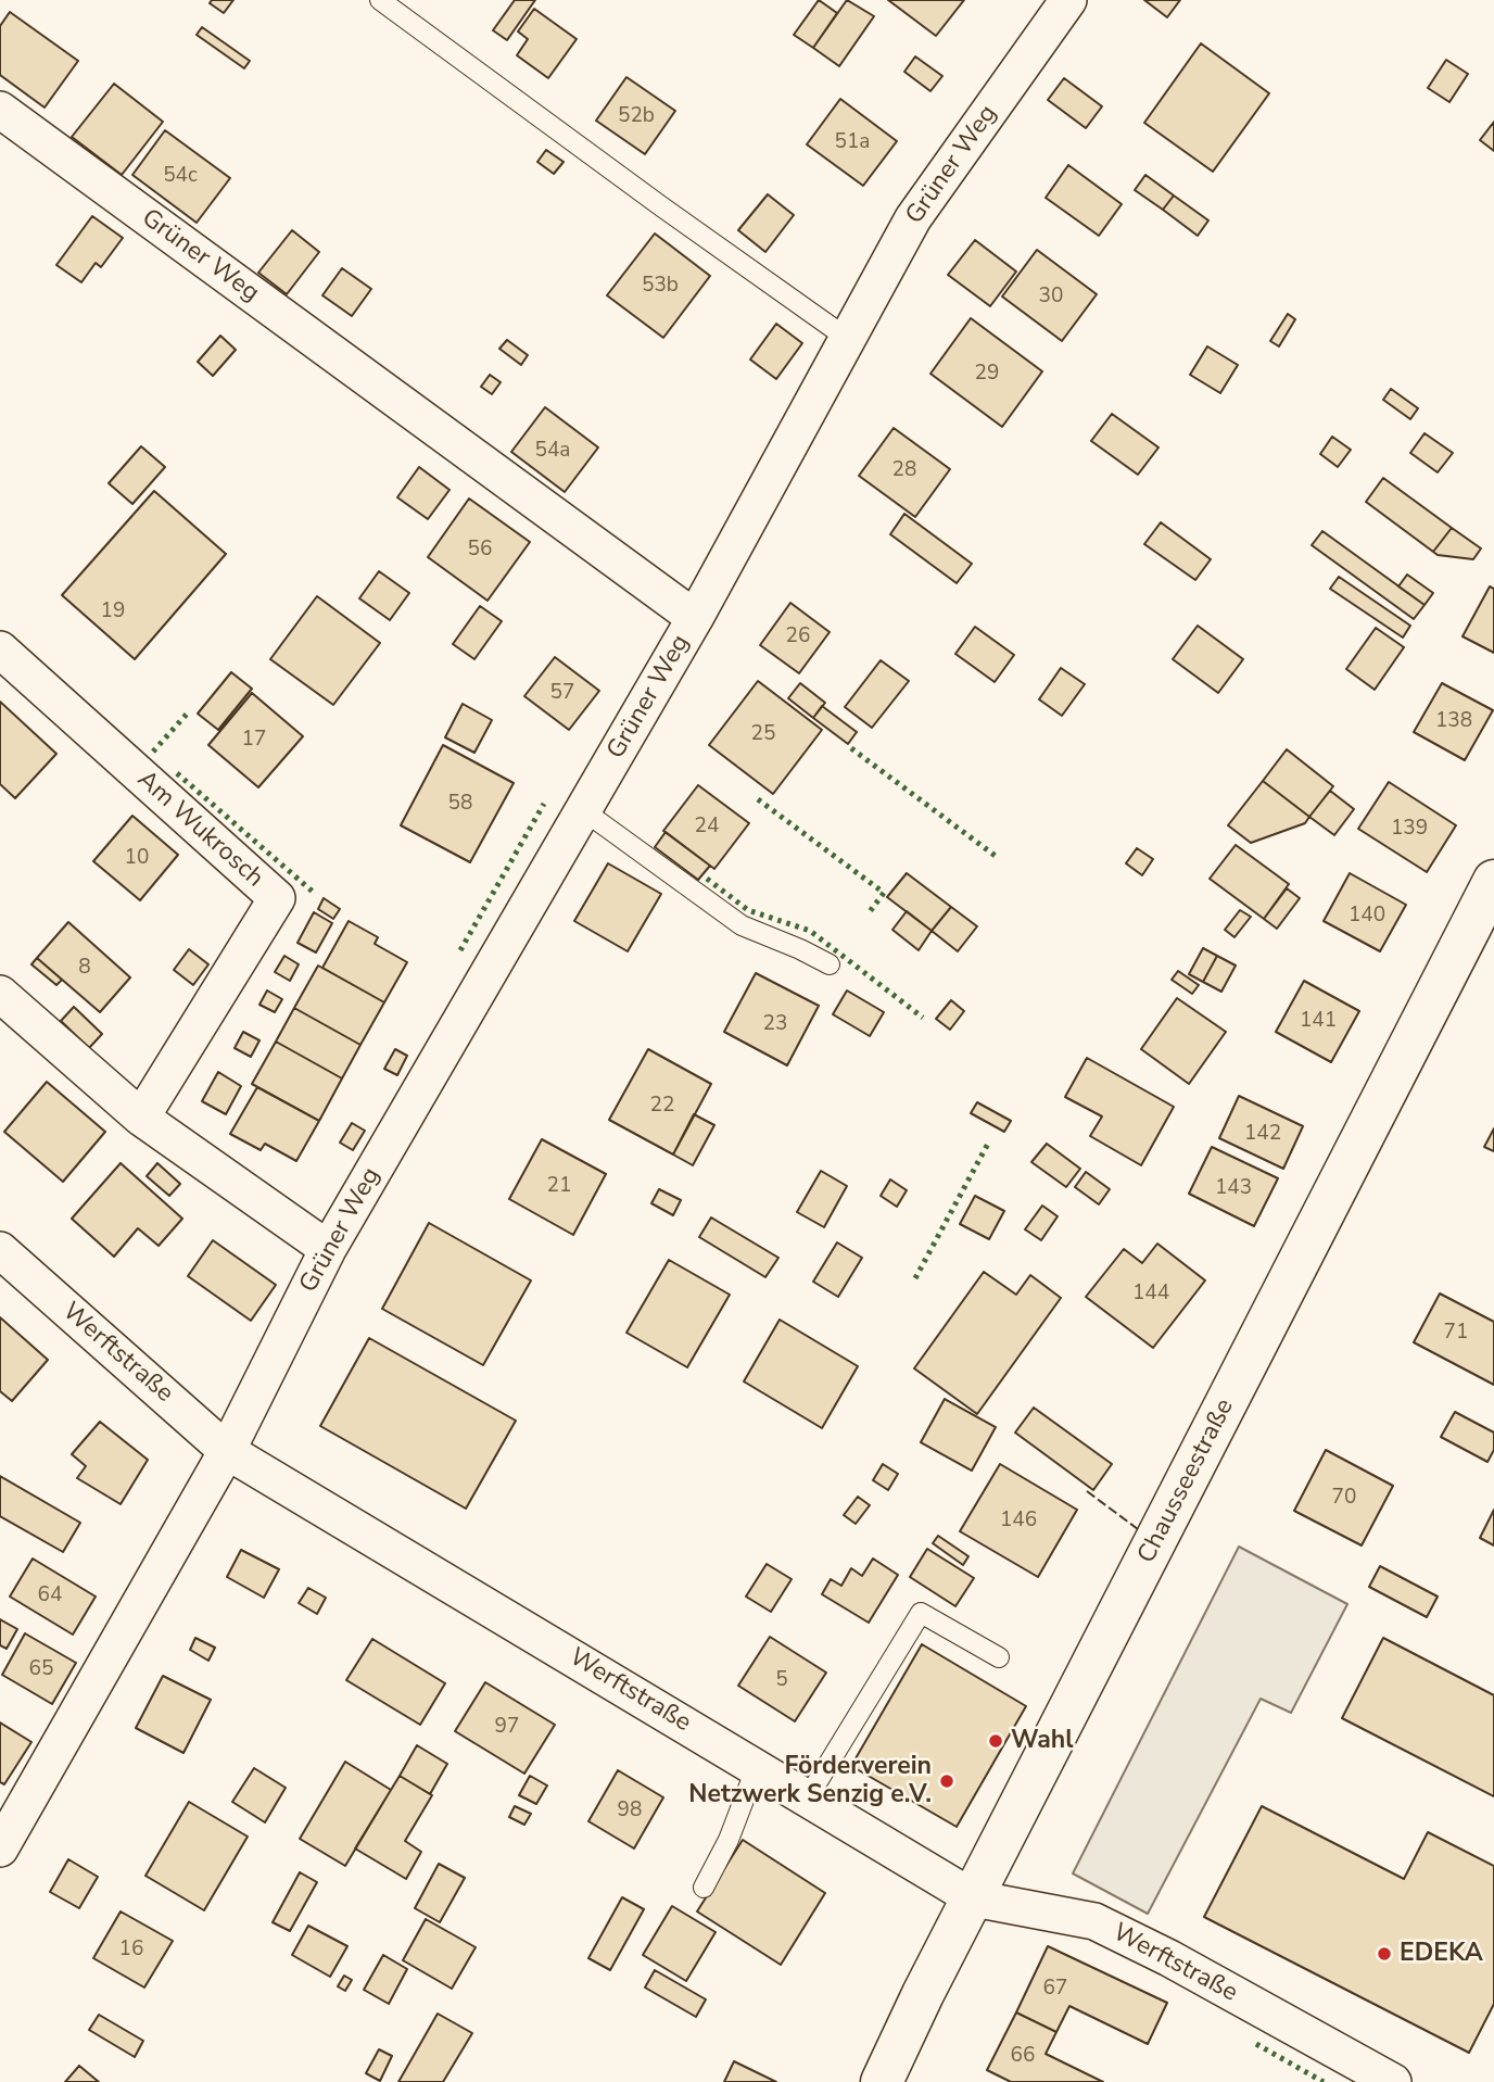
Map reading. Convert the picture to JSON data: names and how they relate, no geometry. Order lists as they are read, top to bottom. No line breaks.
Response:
{"streets":{"main road":["Chausseestraße"],"street":["Grüner Weg","Am Wukrosch","Werftstraße"]},"crossings":[["Grüner Weg","Werftstraße"],["Werftstraße","Chausseestraße"]],"places":["Wahl","Förderverein Netzwerk Senzig e.V.","EDEKA"],"house_numbers":["52b","51a","54c","53b","30","29","54a","28","56","19","26","57","138","25","17","58","24","139","10","140","8","141","23","22","142","21","143","144","71","70","146","64","65","5","97","98","16","67","66"]}
